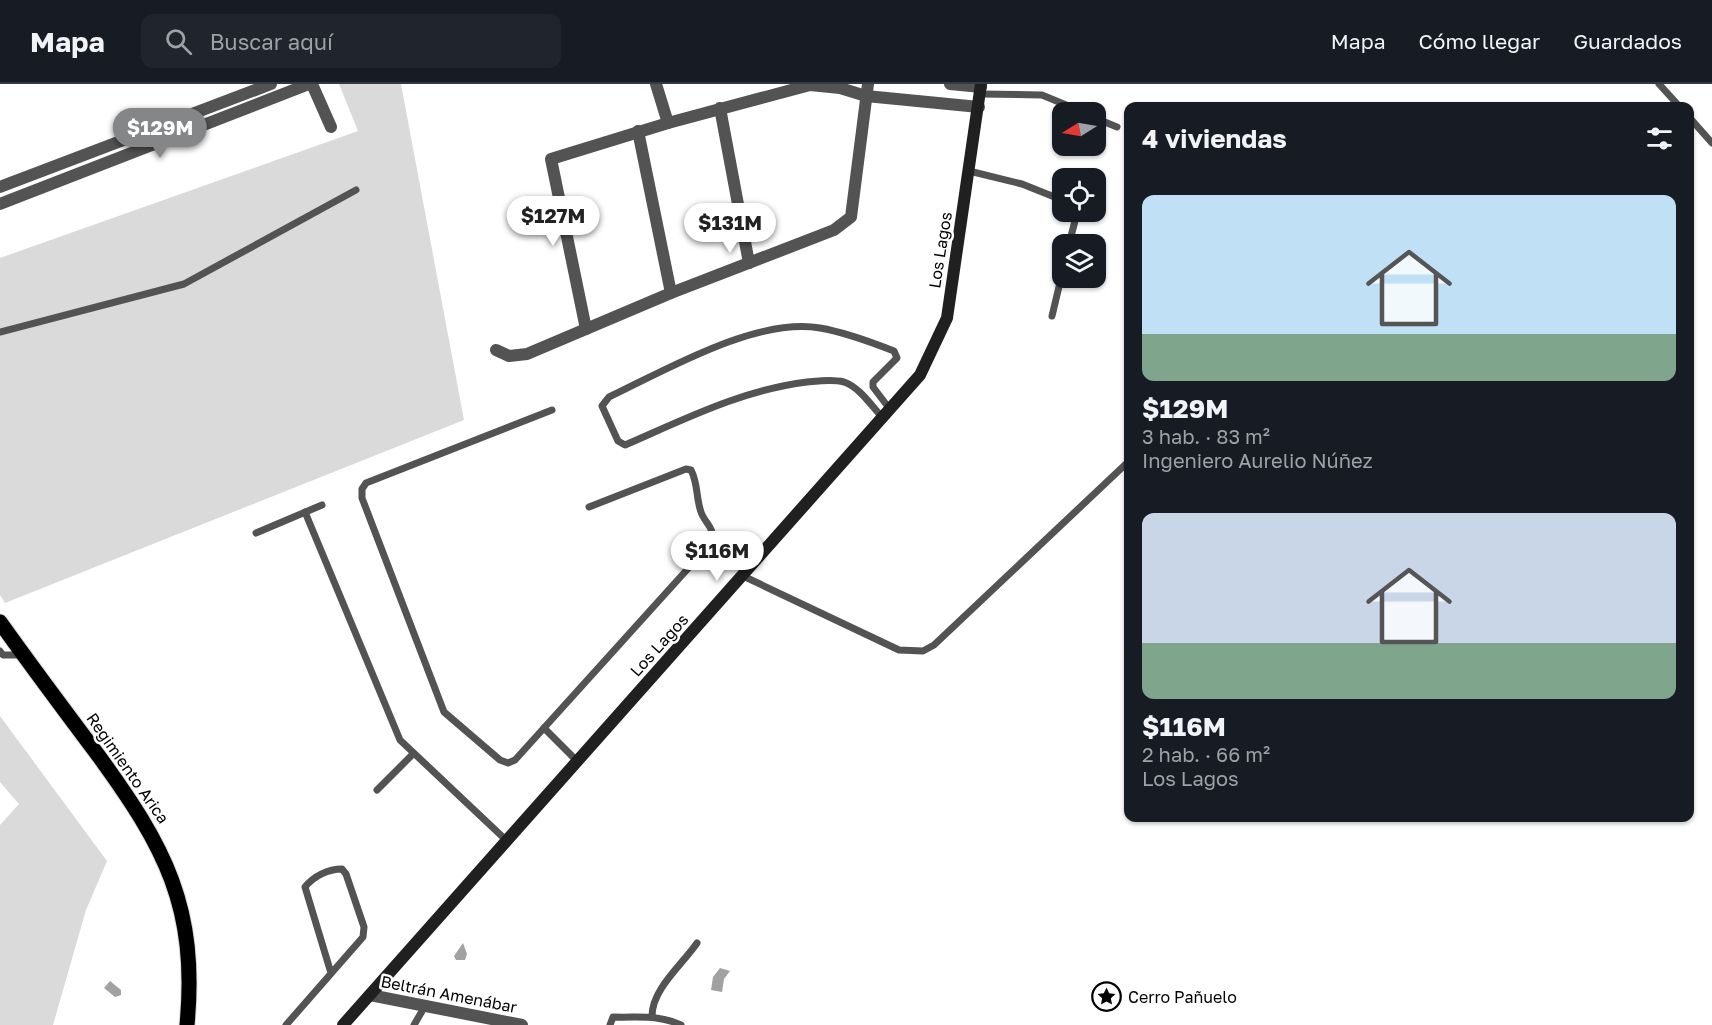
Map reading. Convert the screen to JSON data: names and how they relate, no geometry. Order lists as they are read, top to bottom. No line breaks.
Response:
{"streets":{"main road":["Los Lagos","Regimiento Arica"],"street":["Beltrán Amenábar"]},"crossings":[["Los Lagos","Beltrán Amenábar"]],"places":{"place":["Cerro Pañuelo"]},"north":"left","page":{"header":"Mapa","search":"Buscar aquí","nav":["Mapa","Cómo llegar","Guardados"],"heading":"4 viviendas","price":["$129M","$127M","$131M","$116M"],"list":[{"name":"$129M","note":"3 hab. · 83 m² · Ingeniero Aurelio Núñez"},{"name":"$116M","note":"2 hab. · 66 m² · Los Lagos"}]}}
